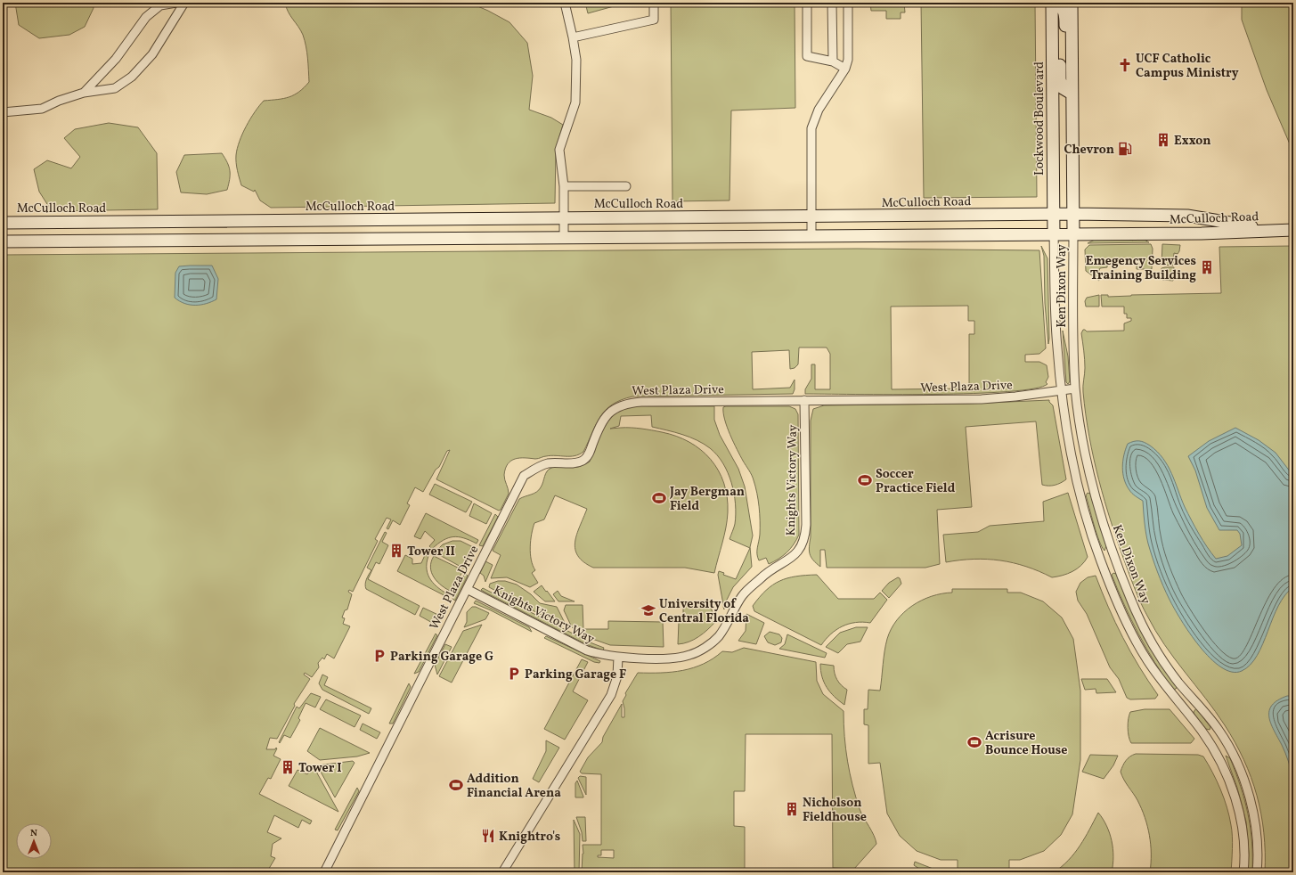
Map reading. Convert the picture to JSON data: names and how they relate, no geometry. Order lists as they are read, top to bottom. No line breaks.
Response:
{"streets":{"main road":["Lockwood Boulevard","McCulloch Road"],"street":["Ken Dixon Way","West Plaza Drive","Knights Victory Way"]},"crossings":[["Lockwood Boulevard","McCulloch Road"],["Lockwood Boulevard","Ken Dixon Way"],["McCulloch Road","Ken Dixon Way"],["Ken Dixon Way","West Plaza Drive"],["West Plaza Drive","Knights Victory Way"]],"places":{"church":["UCF Catholic Campus Ministry"],"building":["Exxon","Emegency Services Training Building","Tower II","Tower I","Nicholson Fieldhouse"],"fuel station":["Chevron"],"sports":["Soccer Practice Field","Jay Bergman Field","Acrisure Bounce House","Addition Financial Arena"],"school or university":["University of Central Florida"],"parking":["Parking Garage G","Parking Garage F"],"restaurant":["Knightro's"]},"north":"top"}
